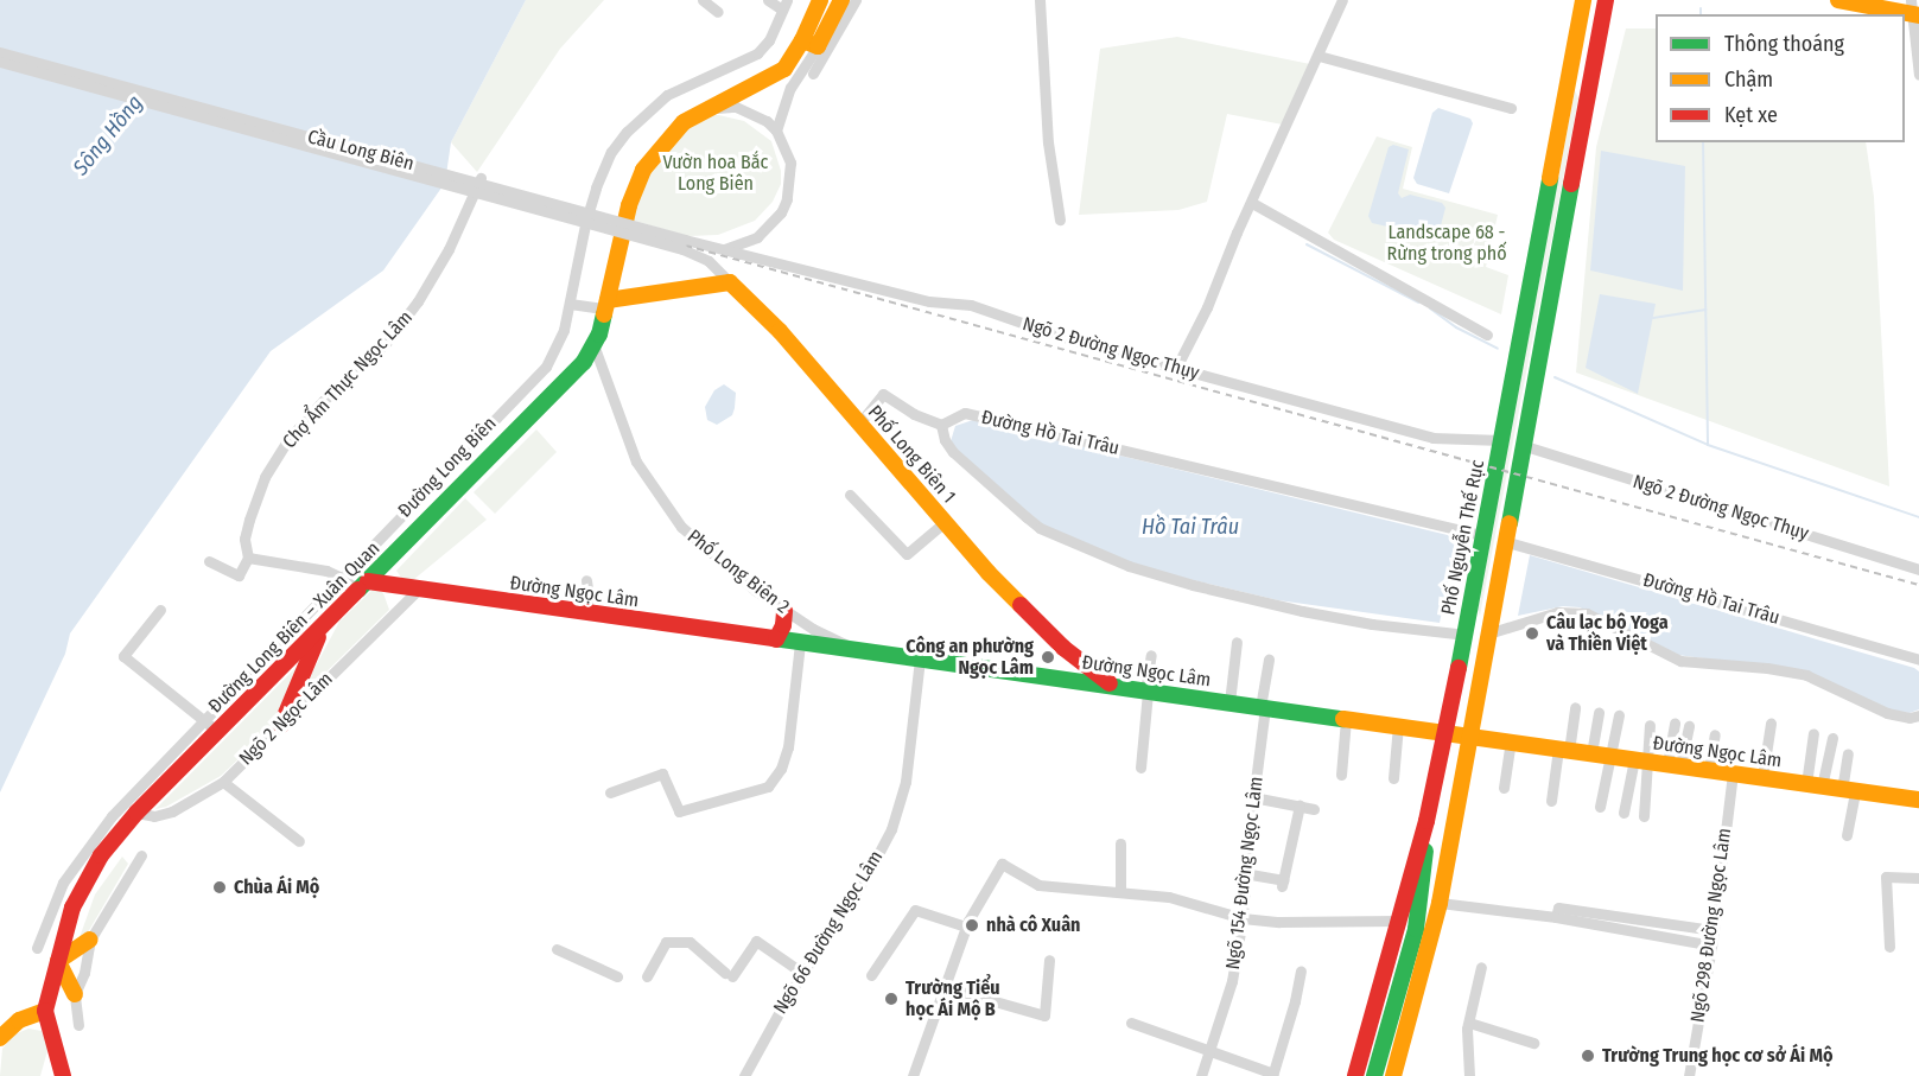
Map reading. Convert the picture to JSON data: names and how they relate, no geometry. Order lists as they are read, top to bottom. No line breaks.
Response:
{"streets":{"main road":["Phố Long Biên 1","Phố Nguyễn Thế Rục","Đường Ngọc Lâm","Đường Long Biên – Xuân Quan"],"street":["Cầu Long Biên","Ngõ 2 Đường Ngọc Thụy","Chợ Ẩm Thực Ngọc Lâm","Đường Hồ Tai Trâu","Đường Long Biên","Phố Long Biên 2","Ngõ 2 Ngọc Lâm","Ngõ 154 Đường Ngọc Lâm","Ngõ 298 Đường Ngọc Lâm","Ngõ 66 Đường Ngọc Lâm"]},"crossings":[["Cầu Long Biên","Ngõ 2 Đường Ngọc Thụy"],["Cầu Long Biên","Phố Long Biên 1"],["Ngõ 2 Đường Ngọc Thụy","Phố Nguyễn Thế Rục"],["Đường Hồ Tai Trâu","Phố Nguyễn Thế Rục"],["Phố Long Biên 1","Đường Ngọc Lâm"],["Đường Long Biên","Đường Long Biên – Xuân Quan"],["Phố Nguyễn Thế Rục","Đường Ngọc Lâm"],["Phố Long Biên 2","Đường Ngọc Lâm"],["Phố Long Biên 2","Đường Long Biên – Xuân Quan"],["Đường Ngọc Lâm","Đường Long Biên – Xuân Quan"],["Đường Ngọc Lâm","Ngõ 2 Ngọc Lâm"],["Đường Ngọc Lâm","Ngõ 154 Đường Ngọc Lâm"],["Đường Ngọc Lâm","Ngõ 298 Đường Ngọc Lâm"],["Đường Ngọc Lâm","Ngõ 66 Đường Ngọc Lâm"],["Đường Long Biên – Xuân Quan","Ngõ 2 Ngọc Lâm"]],"water":["Sông Hồng","Hồ Tai Trâu"],"parks":["Vườn hoa Bắc Long Biên","Landscape 68 - Rừng trong phố"],"places":["Câu lạc bộ Yoga và Thiền Việt","Công an phường Ngọc Lâm","Chùa Ái Mộ","nhà cô Xuân","Trường Tiểu học Ái Mộ B","Trường Trung học cơ sở Ái Mộ"],"legend":["Thông thoáng","Chậm","Kẹt xe"]}
